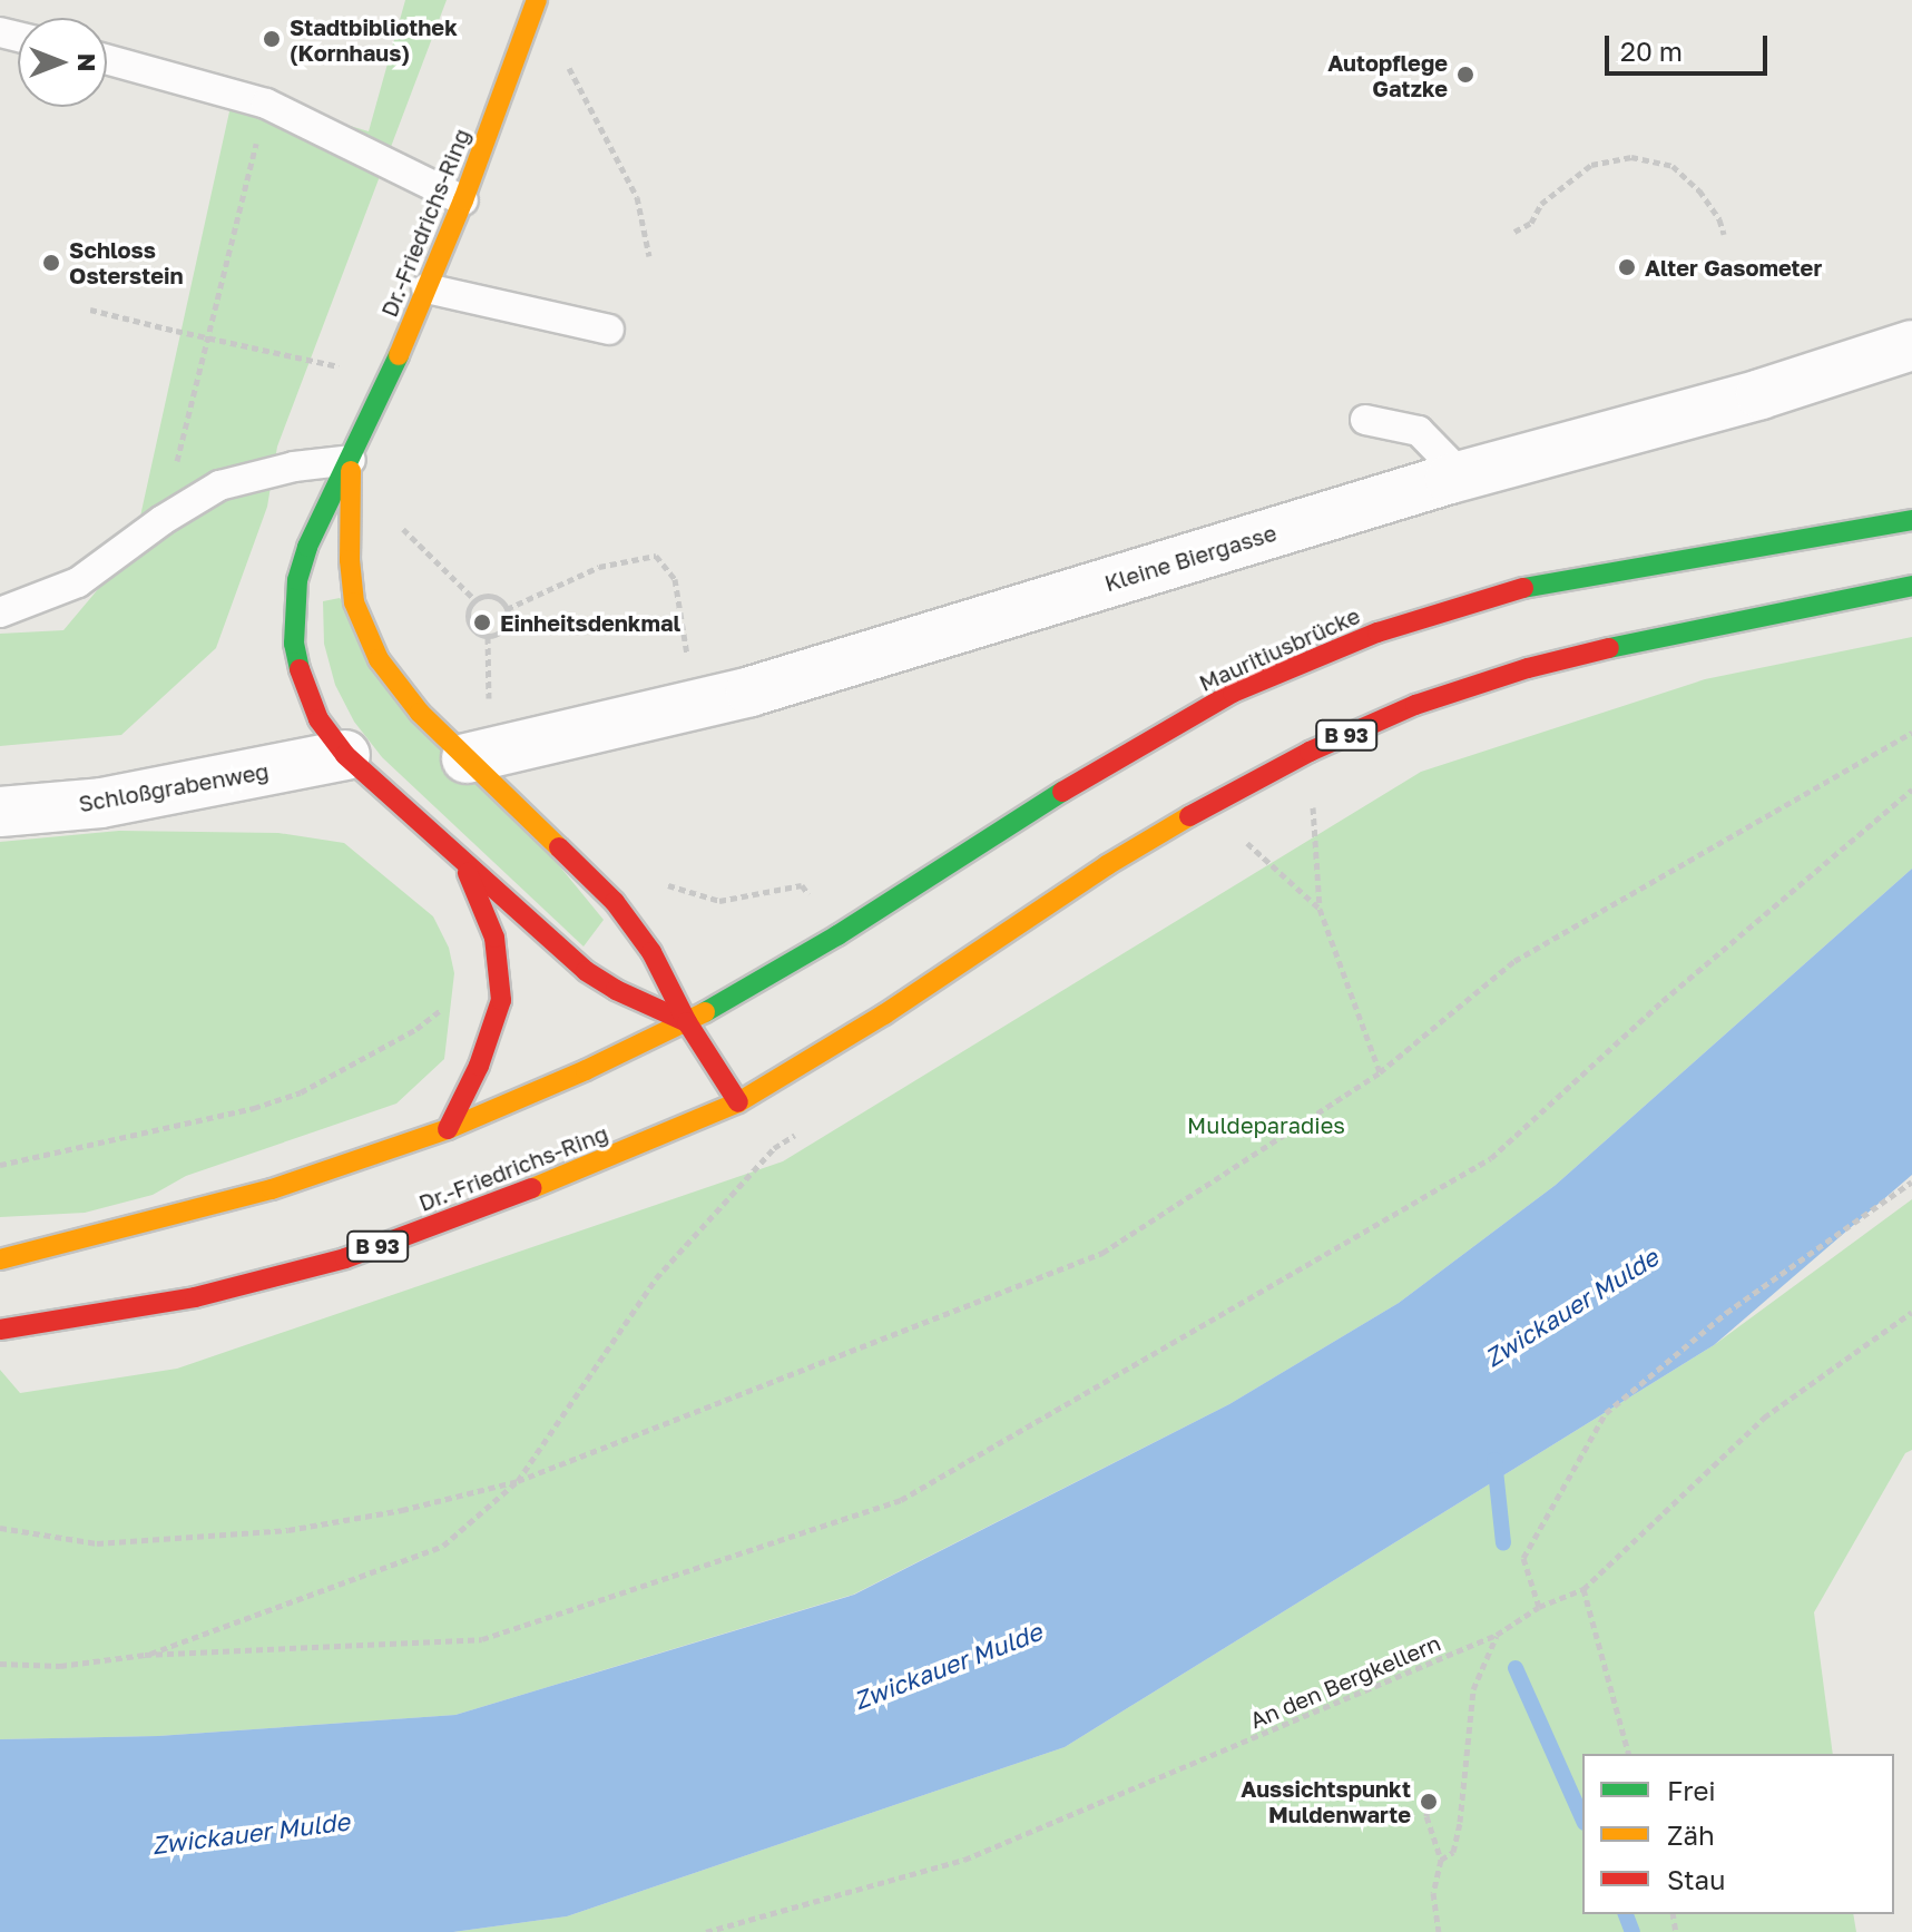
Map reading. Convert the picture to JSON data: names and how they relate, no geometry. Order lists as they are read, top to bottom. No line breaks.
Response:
{"streets":{"main road":["Dr.-Friedrichs-Ring","Mauritiusbrücke","B 93"],"street":["Kleine Biergasse","Schloßgrabenweg"],"path":["An den Bergkellern"]},"crossings":[["Dr.-Friedrichs-Ring","Kleine Biergasse"],["Dr.-Friedrichs-Ring","Mauritiusbrücke"],["Dr.-Friedrichs-Ring","B 93"],["Dr.-Friedrichs-Ring","Schloßgrabenweg"]],"water":["Zwickauer Mulde"],"parks":["Muldeparadies"],"places":["Stadtbibliothek (Kornhaus)","Autopflege Gatzke","Schloss Osterstein","Alter Gasometer","Einheitsdenkmal","Aussichtspunkt Muldenwarte"],"legend":["Frei","Zäh","Stau"],"scale_bar":"20 m","north":"right"}
